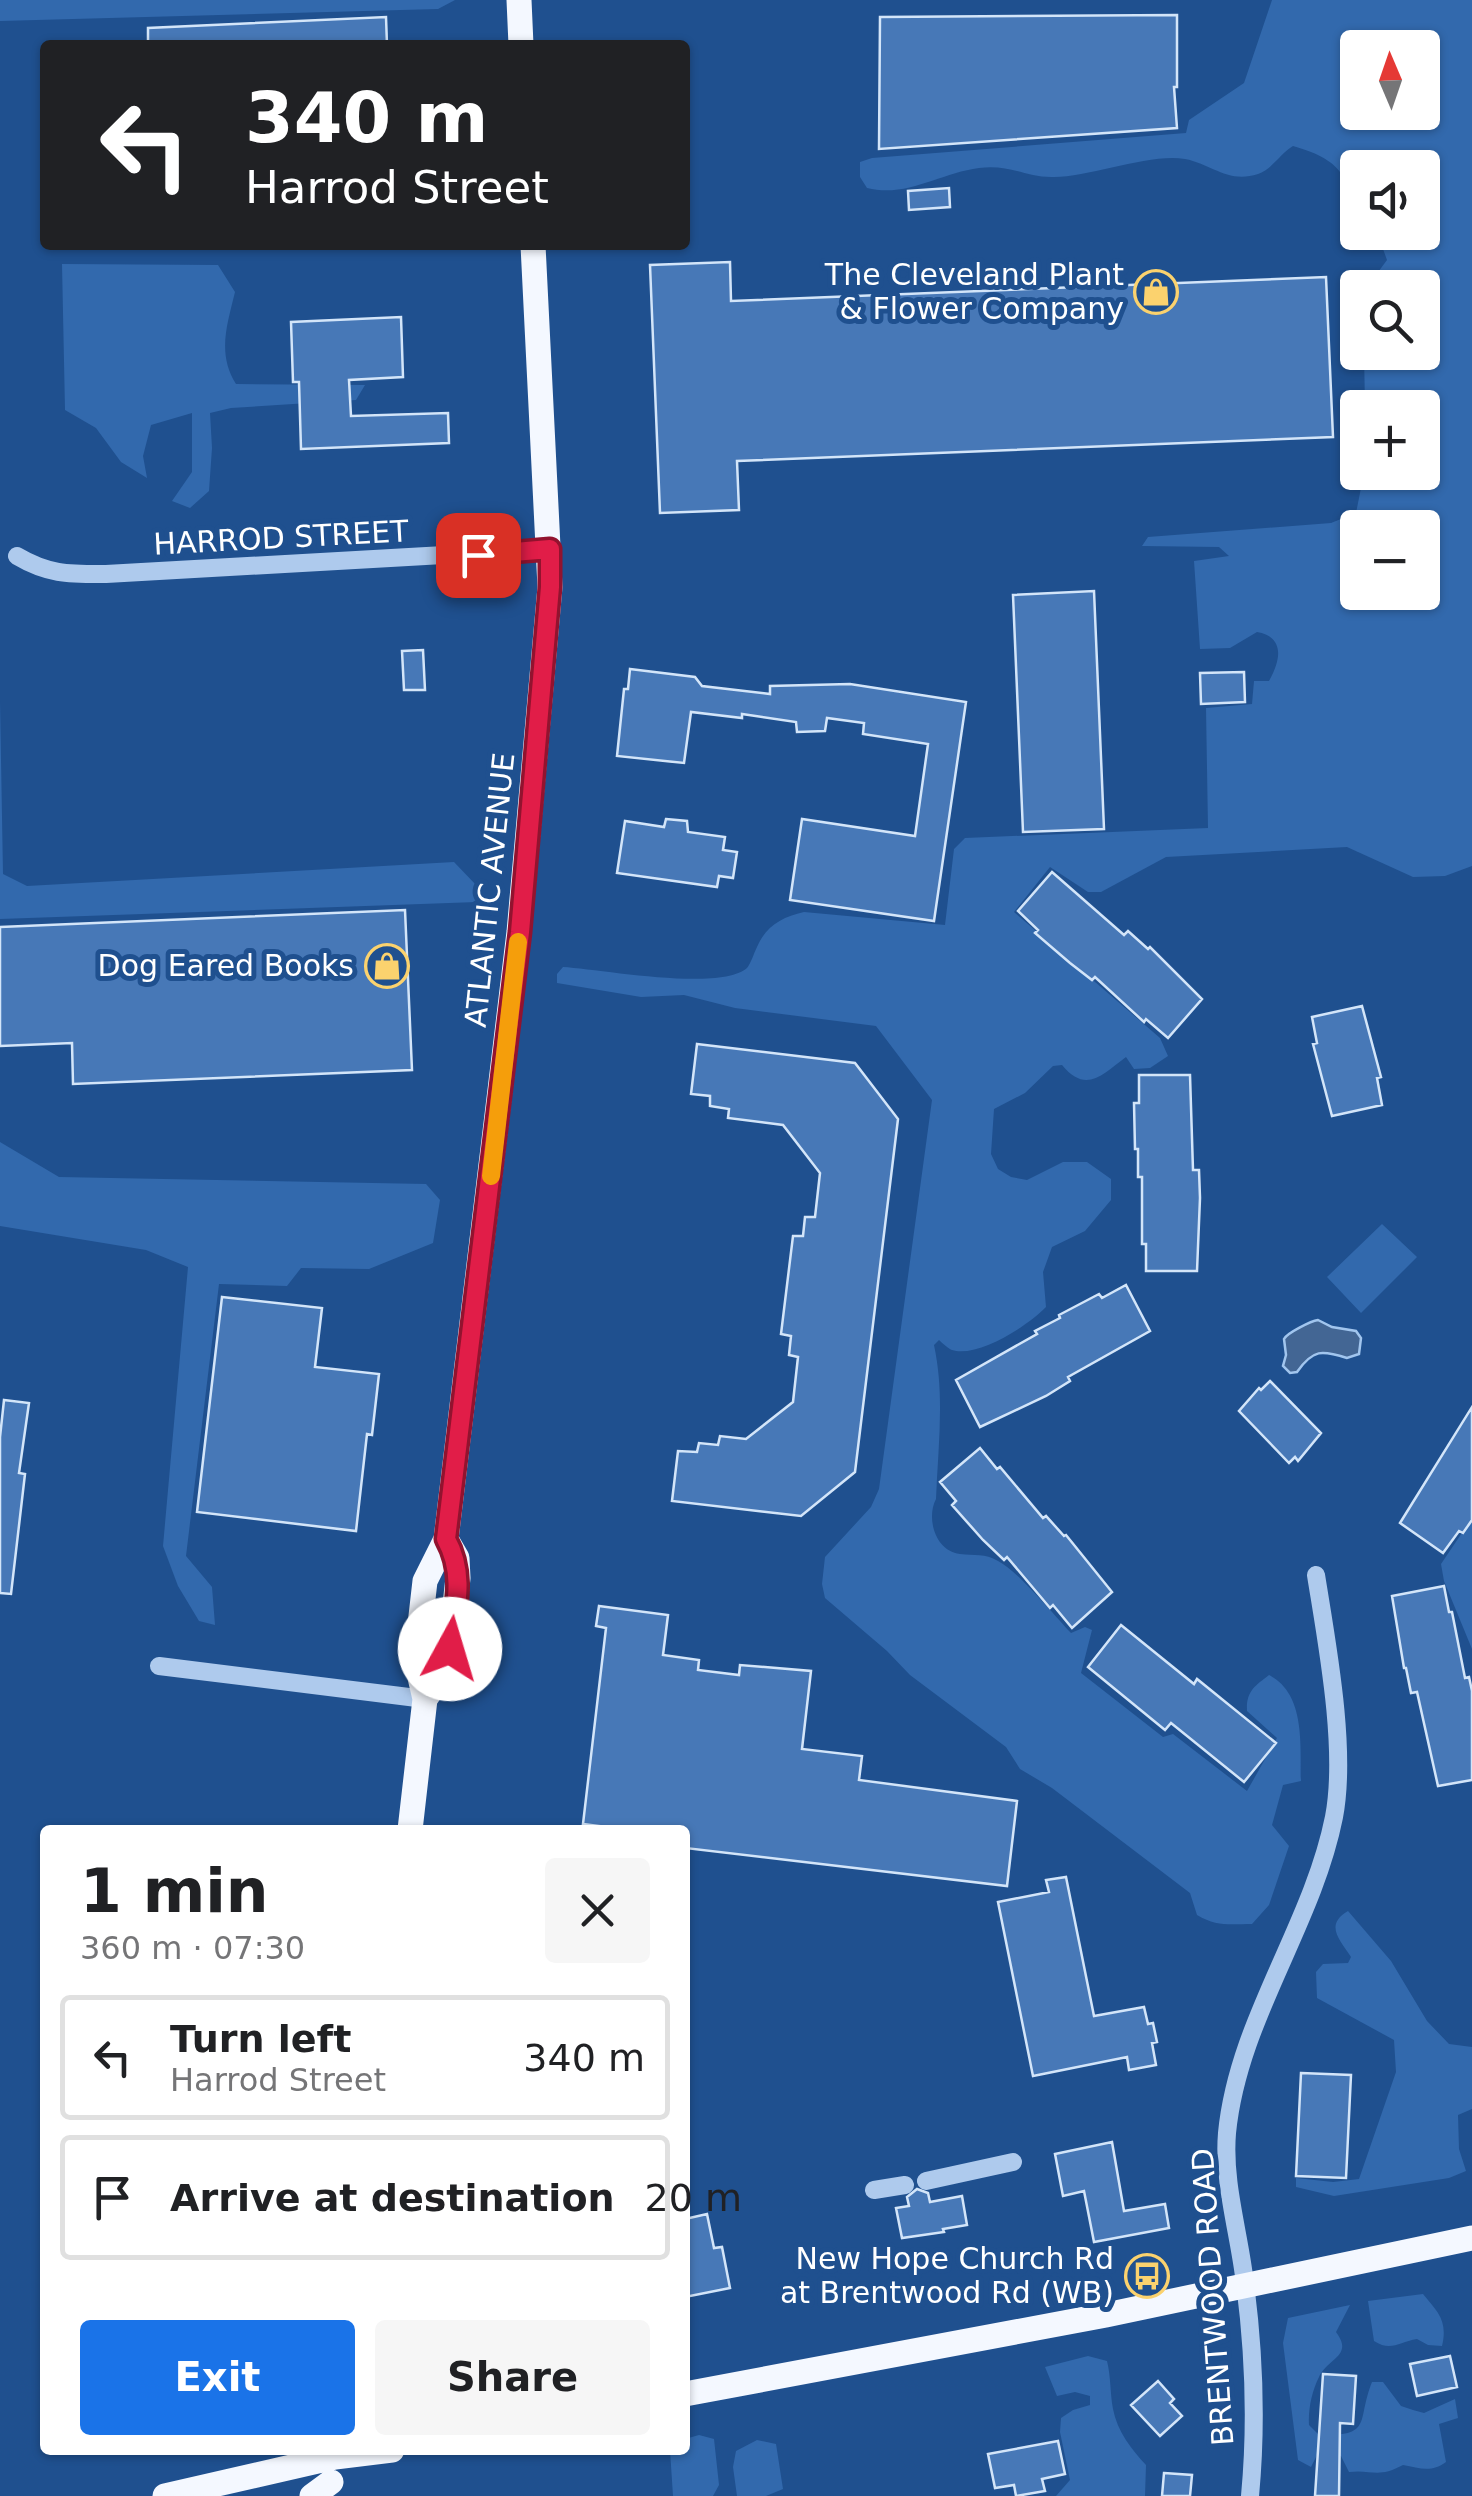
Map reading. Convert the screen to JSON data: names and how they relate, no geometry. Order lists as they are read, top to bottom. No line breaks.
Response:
{"streets":{"main road":["ATLANTIC AVENUE"],"street":["HARROD STREET","BRENTWOOD ROAD"]},"crossings":[["HARROD STREET","ATLANTIC AVENUE"]],"places":{"shop":["The Cleveland Plant & Flower Company","Dog Eared Books"],"bus stop":["New Hope Church Rd at Brentwood Rd (WB)"]},"north":"top","page":{"map_buttons":["+","−"],"turn":["340 m","Harrod Street"],"heading":["1 min","360 m · 07:30"],"list":[{"name":"Turn left","note":"Harrod Street","value":"340 m"},{"name":"Arrive at destination","value":"20 m"}],"buttons":["Exit","Share"]}}
